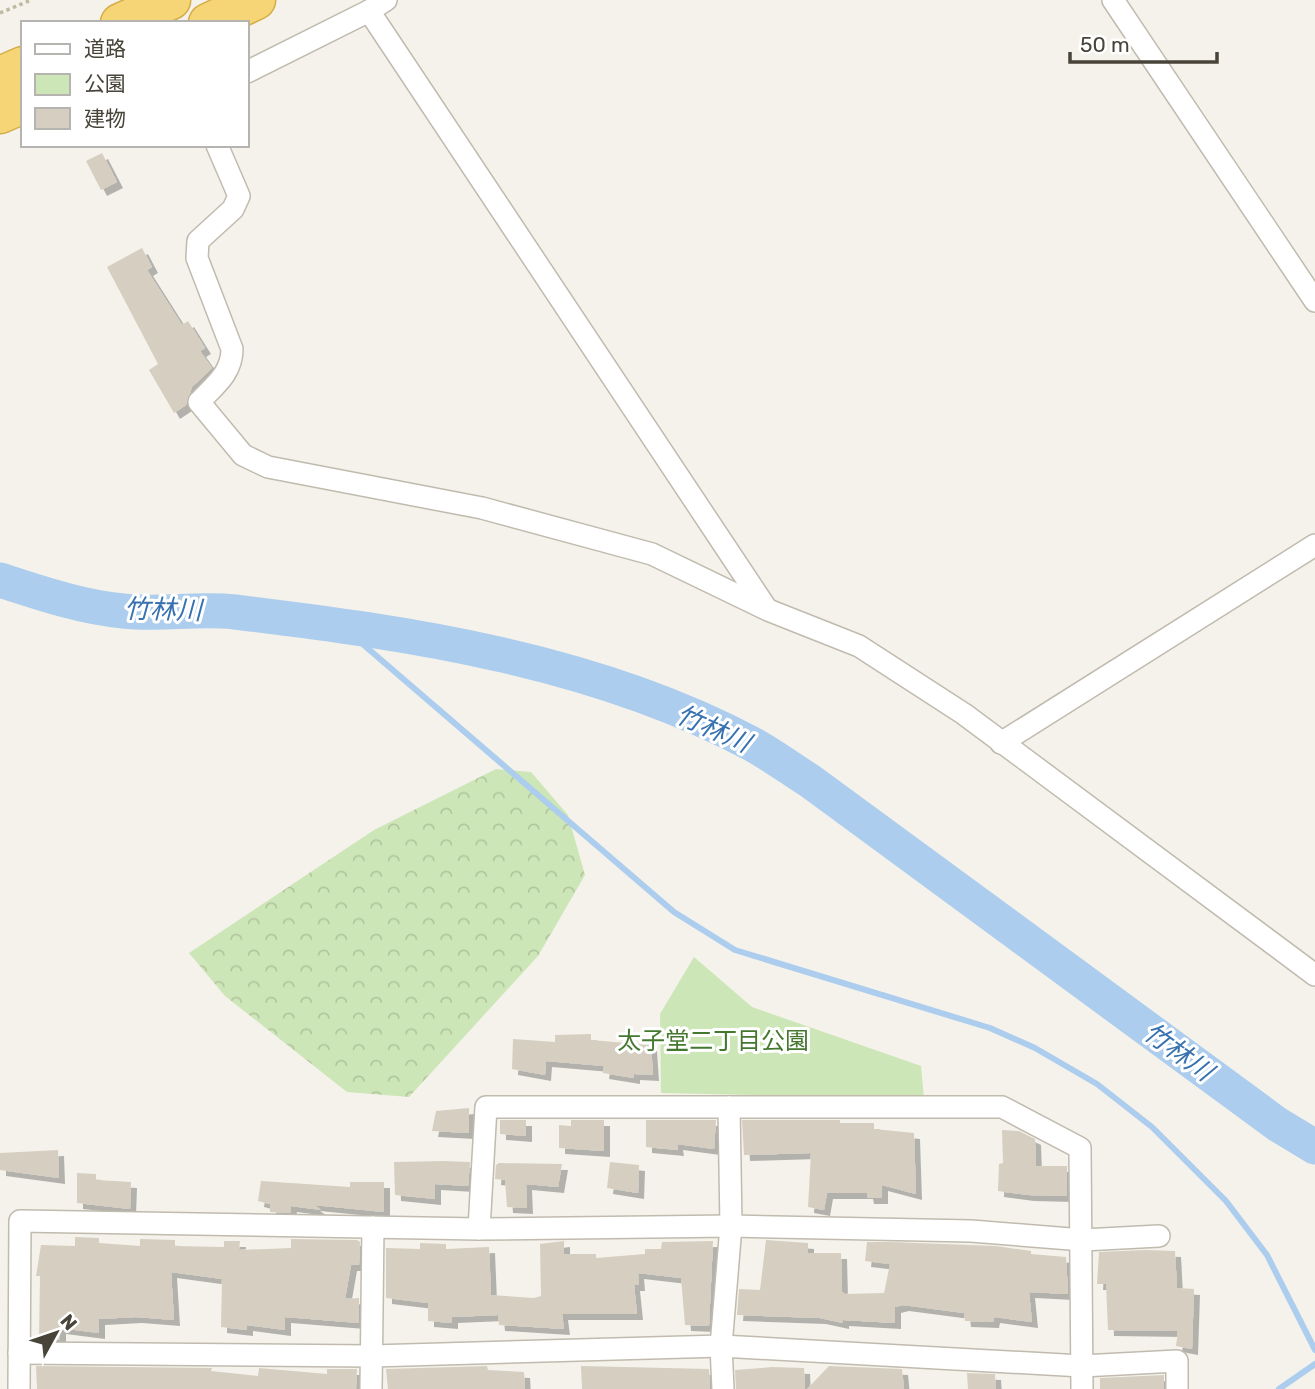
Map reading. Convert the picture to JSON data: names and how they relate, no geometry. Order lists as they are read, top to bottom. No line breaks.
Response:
{"water":["竹林川"],"parks":["太子堂二丁目公園"],"legend":["道路","公園","建物"],"scale_bar":"50 m","north":"top right"}
